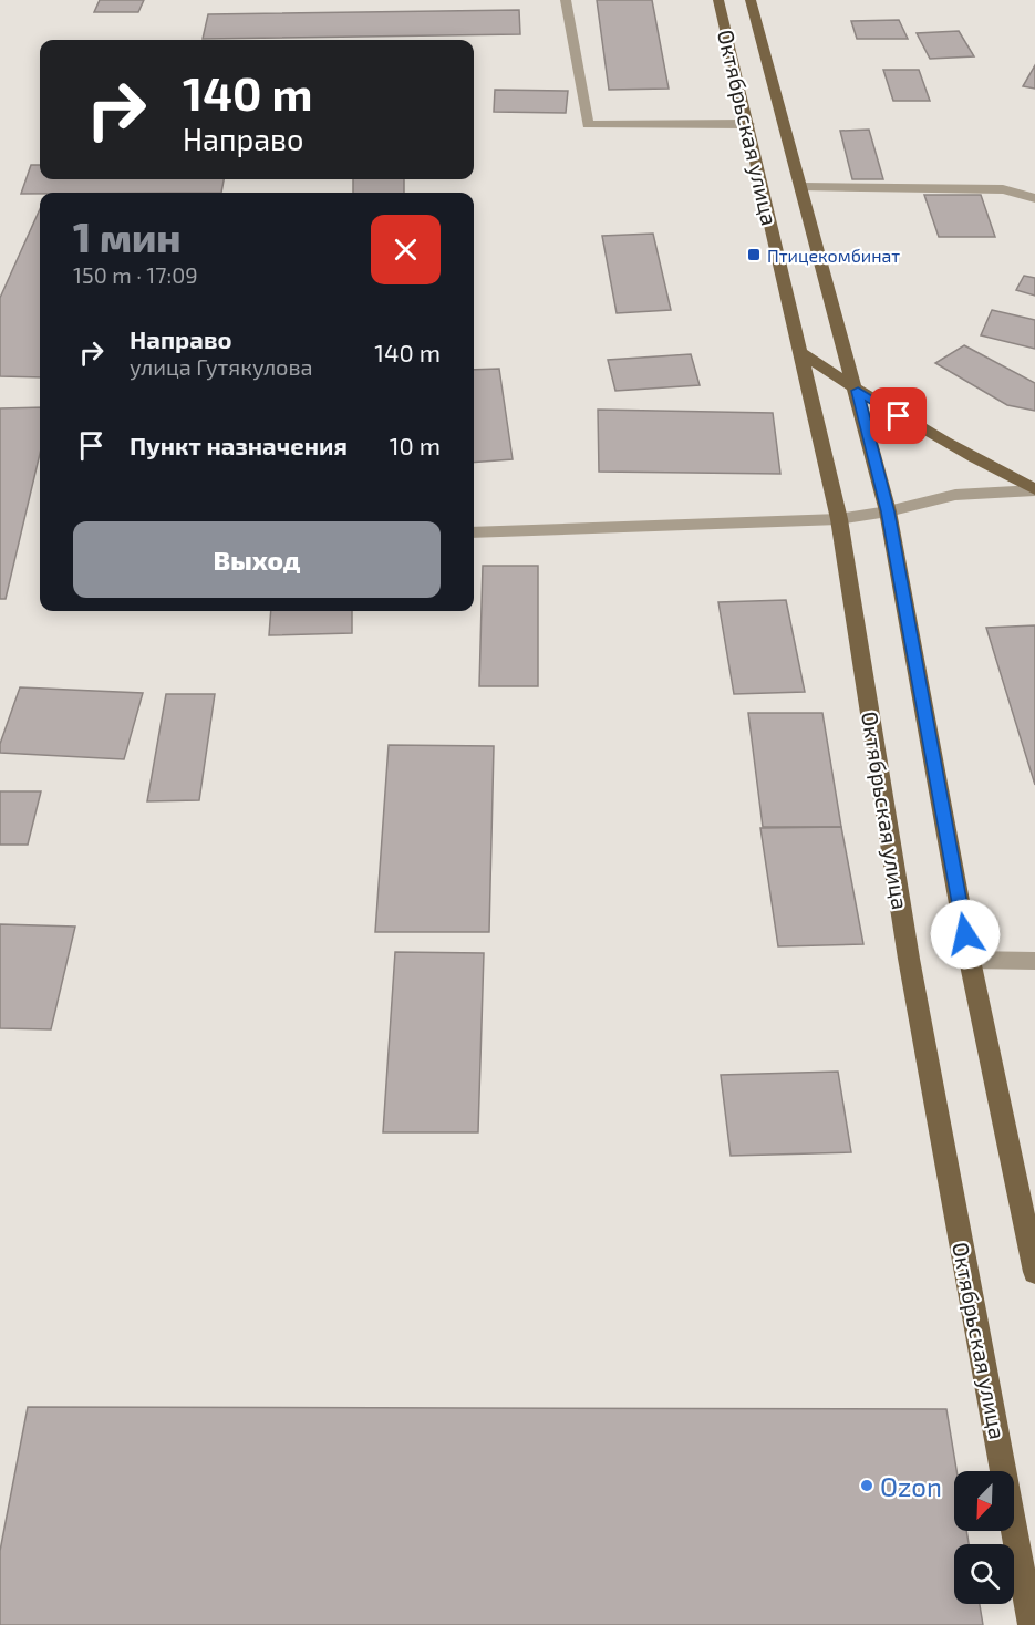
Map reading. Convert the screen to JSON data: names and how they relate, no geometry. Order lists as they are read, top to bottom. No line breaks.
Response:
{"streets":{"main road":["Октябрьская улица"]},"places":{"transit":["Птицекомбинат"],"other":["Ozon"]},"north":"bottom left","page":{"turn":["140 m","Направо"],"heading":["1 мин","150 m · 17:09"],"list":[{"name":"Направо","note":"улица Гутякулова","value":"140 m"},{"name":"Пункт назначения","value":"10 m"}],"buttons":"Выход"}}
